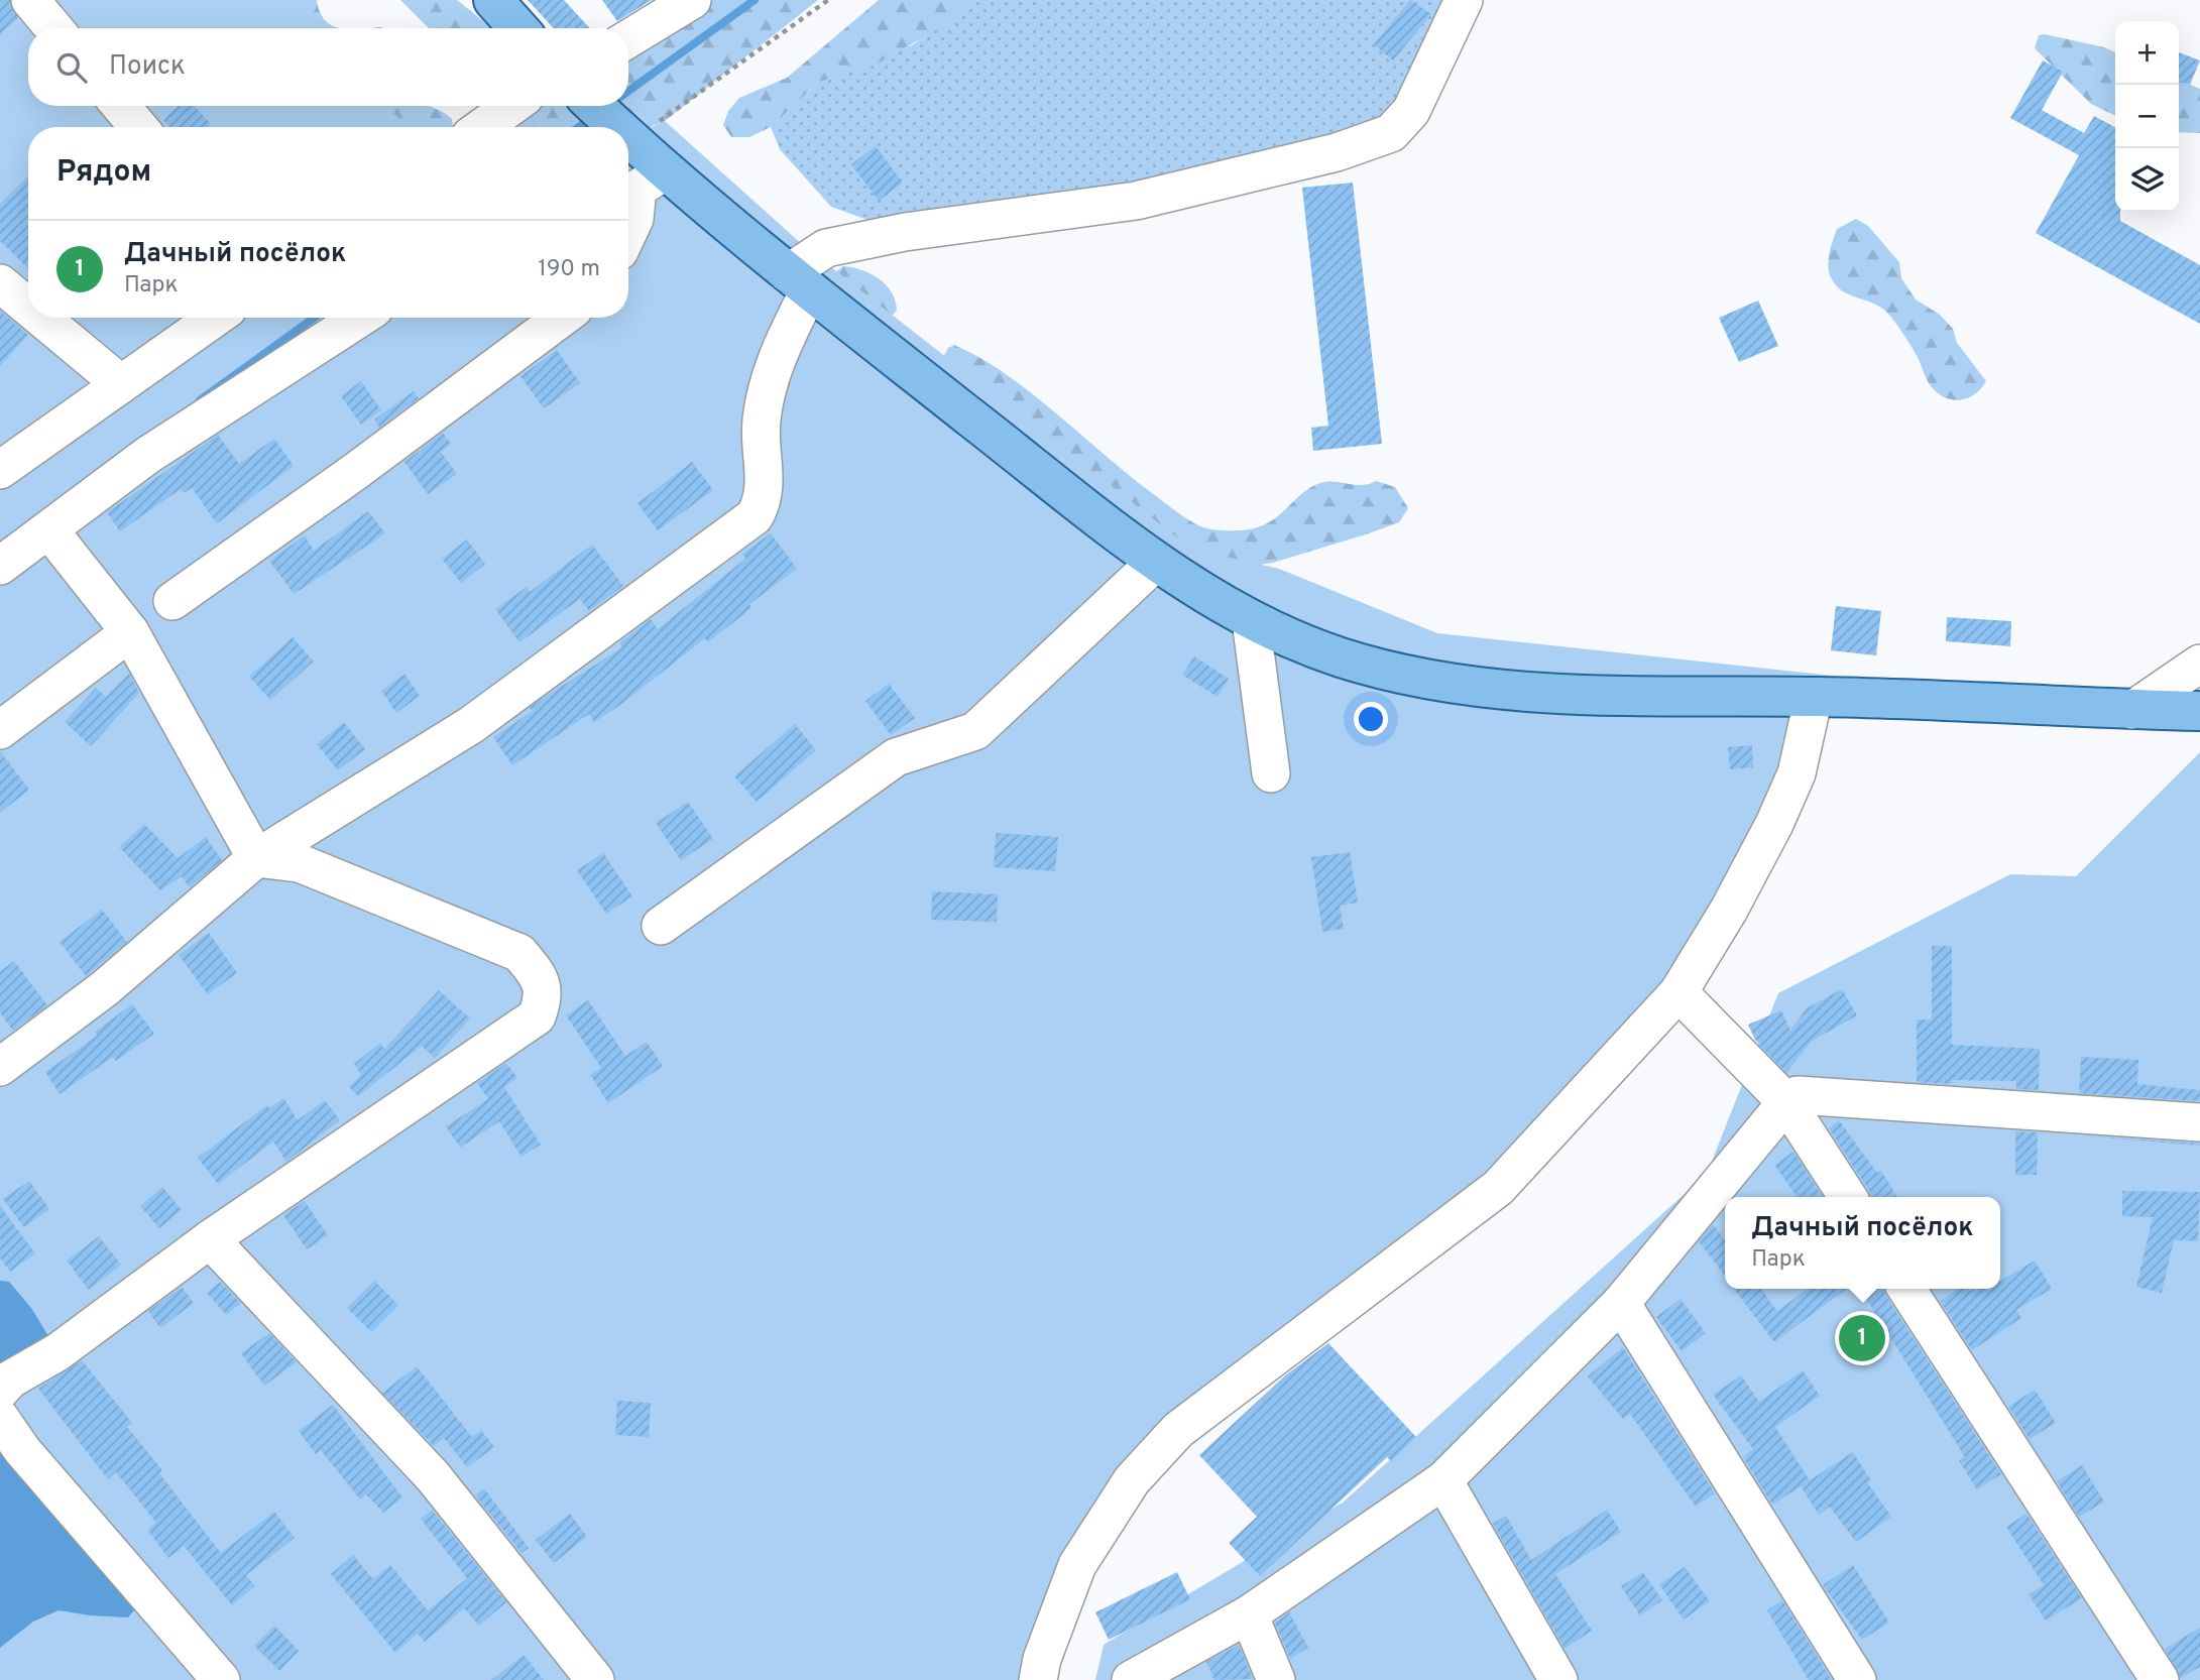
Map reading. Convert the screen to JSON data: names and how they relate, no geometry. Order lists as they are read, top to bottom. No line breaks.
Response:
{"page":{"map_buttons":["+","−"],"search":"Поиск","heading":"Рядом","list":[{"mark":"1","name":"Дачный посёлок","note":"Парк","value":"190 m"}],"popup":["Дачный посёлок","Парк"],"pins":"1"}}
